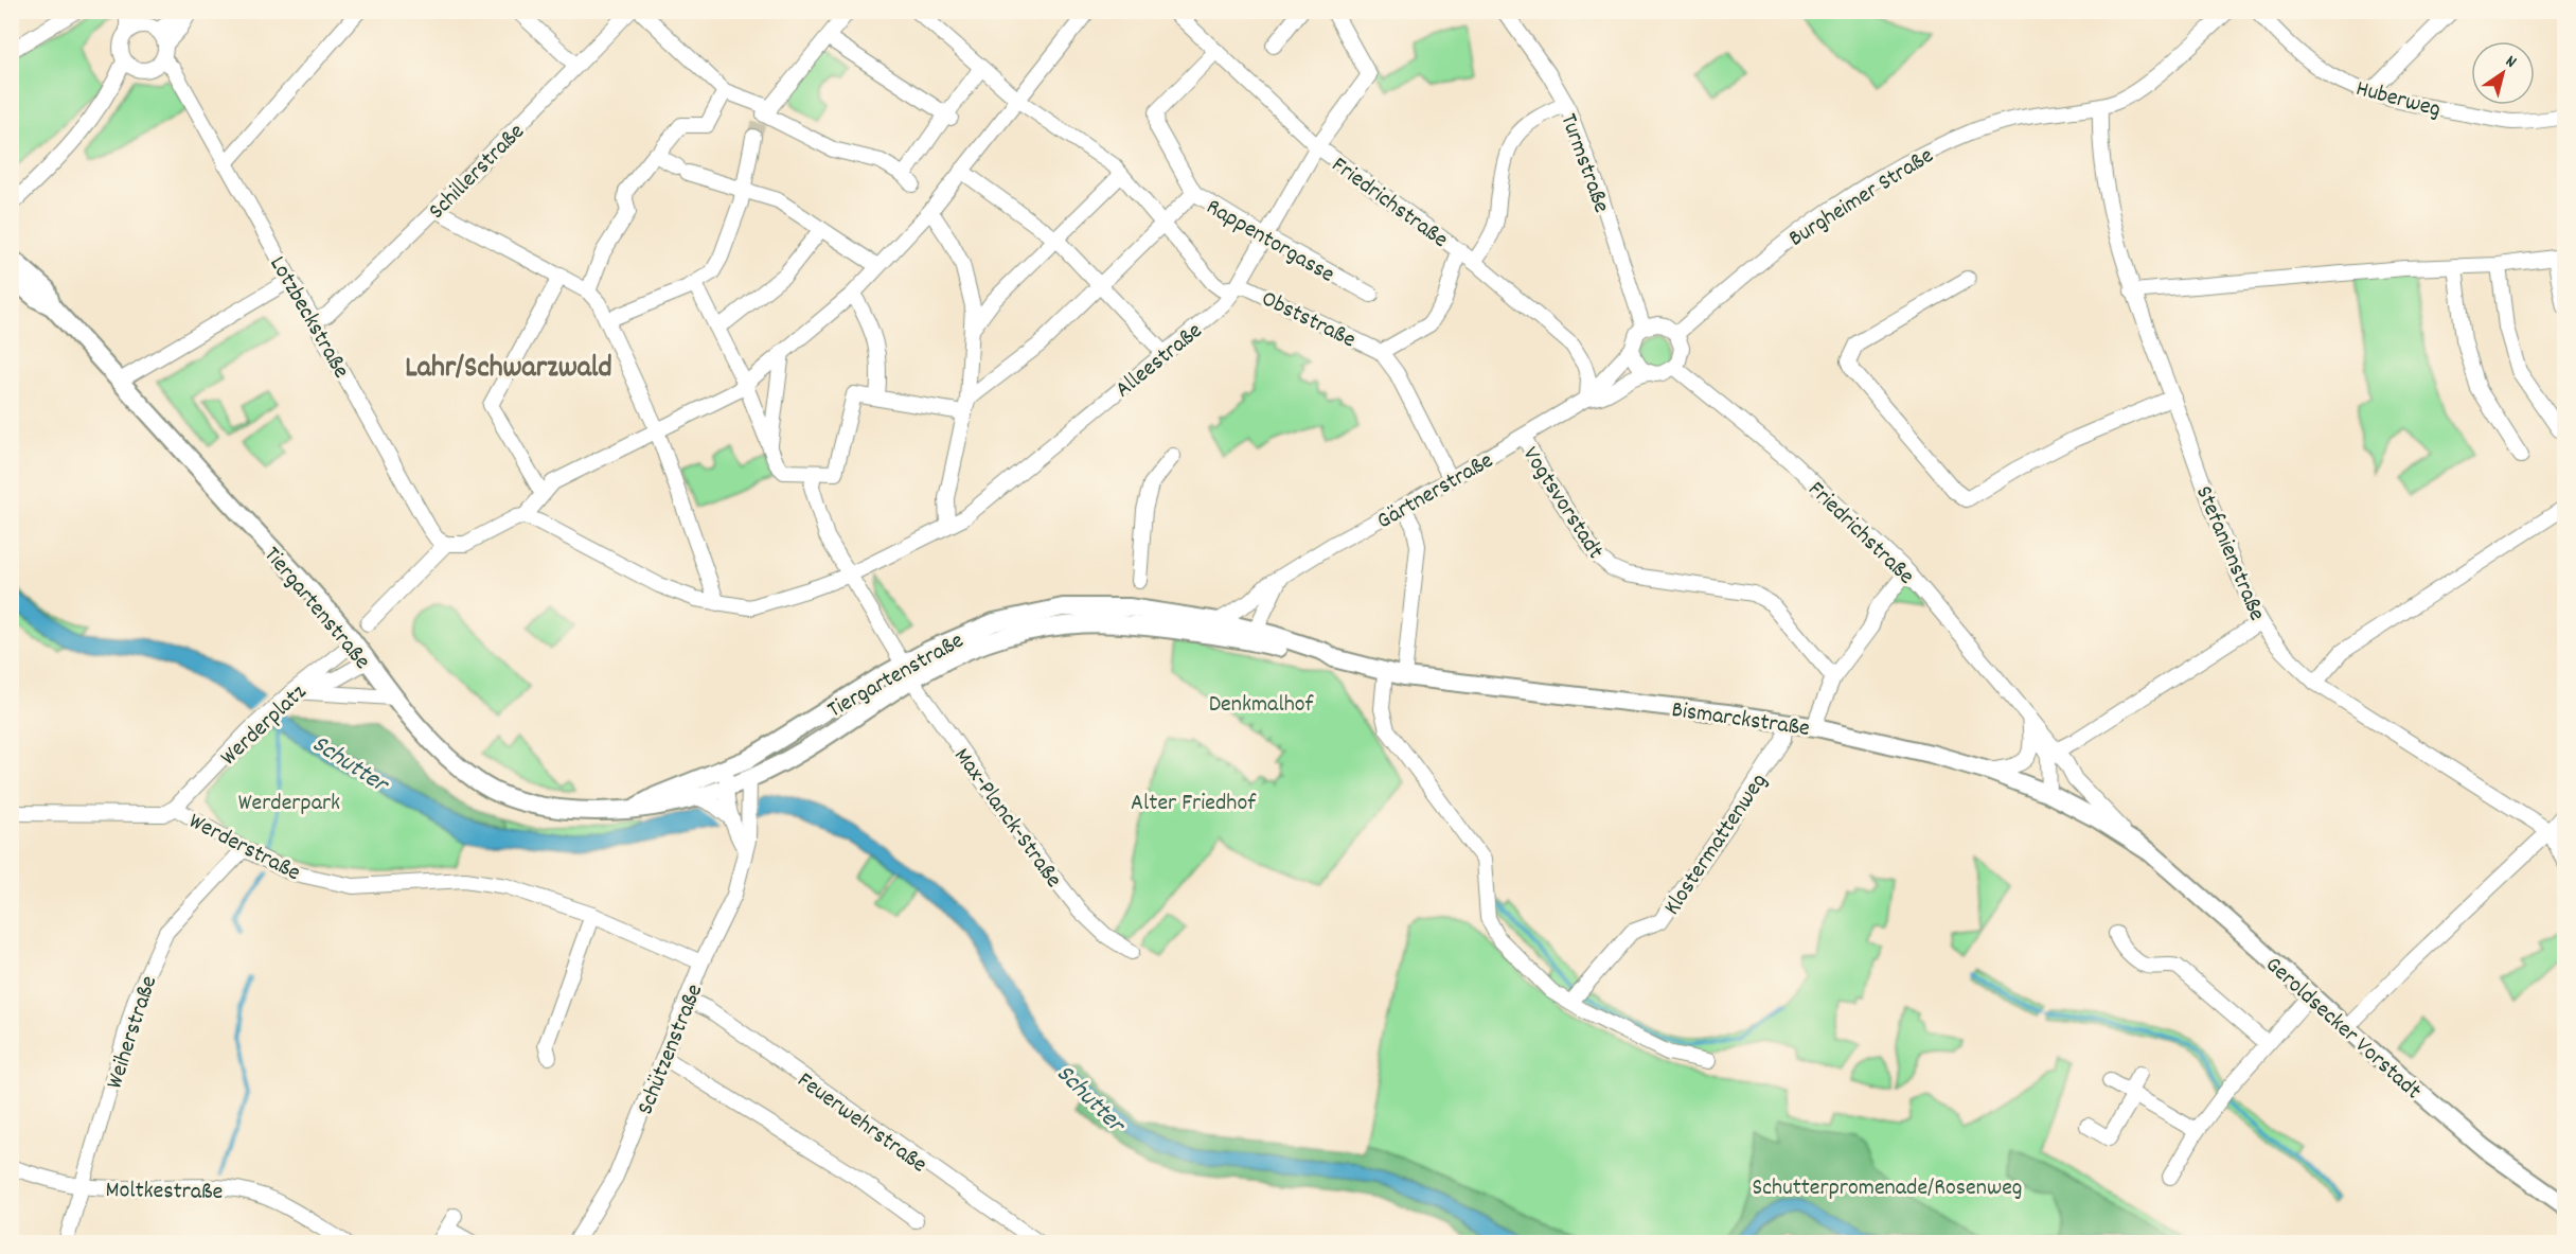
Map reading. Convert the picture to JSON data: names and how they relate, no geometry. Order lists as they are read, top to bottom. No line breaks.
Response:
{"streets":{"main road":["Tiergartenstraße","Bismarckstraße","Geroldsecker Vorstadt"],"street":["Huberweg","Turmstraße","Schillerstraße","Burgheimer Straße","Friedrichstraße","Rappentorgasse","Lotzbeckstraße","Obststraße","Alleestraße","Gärtnerstraße","Vogtsvorstadt","Stefanienstraße","Werderplatz","Max-Planck-Straße","Klostermattenweg","Werderstraße","Weiherstraße","Schützenstraße","Feuerwehrstraße","Moltkestraße"]},"crossings":[["Turmstraße","Burgheimer Straße"],["Turmstraße","Friedrichstraße"],["Turmstraße","Gärtnerstraße"],["Schillerstraße","Lotzbeckstraße"],["Burgheimer Straße","Friedrichstraße"],["Burgheimer Straße","Gärtnerstraße"],["Burgheimer Straße","Stefanienstraße"],["Friedrichstraße","Rappentorgasse"],["Friedrichstraße","Alleestraße"],["Friedrichstraße","Gärtnerstraße"],["Friedrichstraße","Bismarckstraße"],["Friedrichstraße","Geroldsecker Vorstadt"],["Rappentorgasse","Alleestraße"],["Obststraße","Alleestraße"],["Obststraße","Gärtnerstraße"],["Gärtnerstraße","Vogtsvorstadt"],["Gärtnerstraße","Tiergartenstraße"],["Tiergartenstraße","Bismarckstraße"],["Tiergartenstraße","Werderplatz"],["Tiergartenstraße","Max-Planck-Straße"],["Tiergartenstraße","Schützenstraße"],["Bismarckstraße","Klostermattenweg"],["Bismarckstraße","Geroldsecker Vorstadt"],["Werderplatz","Werderstraße"],["Werderstraße","Weiherstraße"],["Werderstraße","Schützenstraße"],["Weiherstraße","Moltkestraße"],["Schützenstraße","Feuerwehrstraße"]],"districts":["Lahr/Schwarzwald"],"water":["Schutter"],"parks":["Denkmalhof","Werderpark","Alter Friedhof","Schutterpromenade/Rosenweg"],"north":"top right"}
